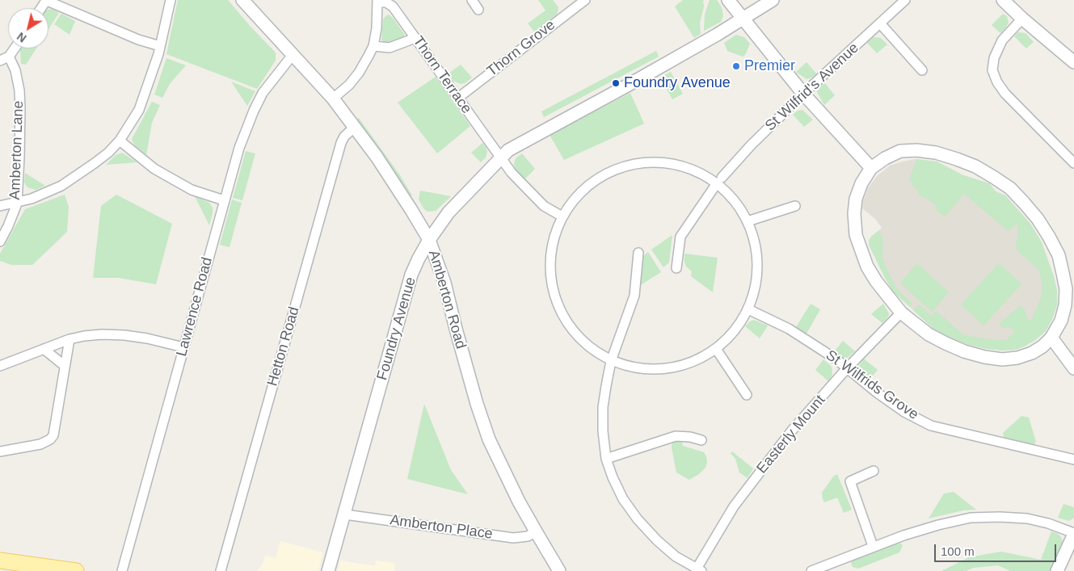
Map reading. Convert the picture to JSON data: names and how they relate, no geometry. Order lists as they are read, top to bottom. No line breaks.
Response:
{"streets":{"street":["Thorn Grove","Thorn Terrace","St Wilfrid's Avenue","Amberton Lane","Amberton Road","Lawrence Road","Foundry Avenue","Hetton Road","St Wilfrids Grove","Easterly Mount","Amberton Place"]},"crossings":[["Thorn Grove","Thorn Terrace"],["Thorn Terrace","Foundry Avenue"],["Amberton Road","Lawrence Road"],["Amberton Road","Foundry Avenue"],["Amberton Road","Hetton Road"],["Amberton Road","Amberton Place"],["Foundry Avenue","Amberton Place"],["St Wilfrids Grove","Easterly Mount"]],"places":["Premier","Foundry Avenue"],"scale_bar":"100 m","north":"bottom left"}
